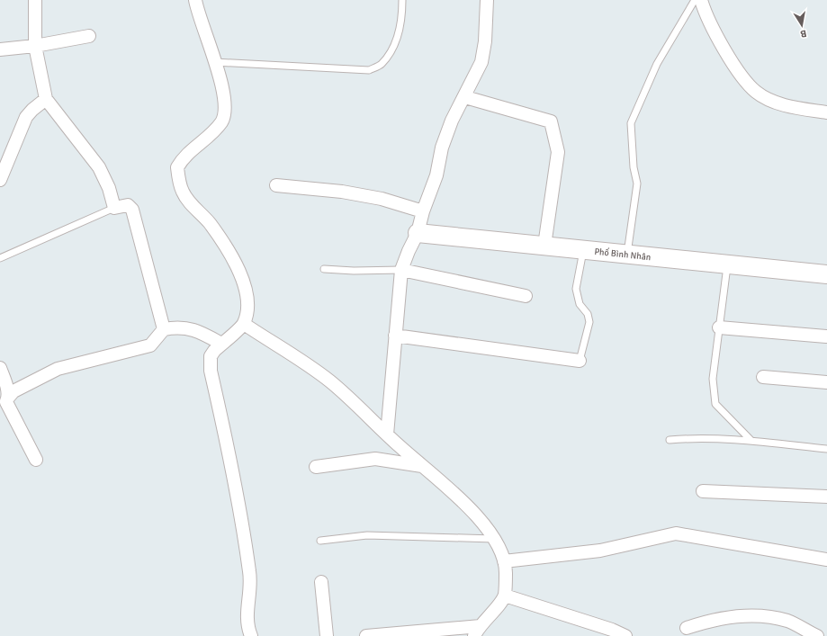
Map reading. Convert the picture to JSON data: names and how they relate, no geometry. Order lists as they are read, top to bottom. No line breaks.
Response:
{"streets":{"street":["Phố Bình Nhân"]},"north":"bottom"}
